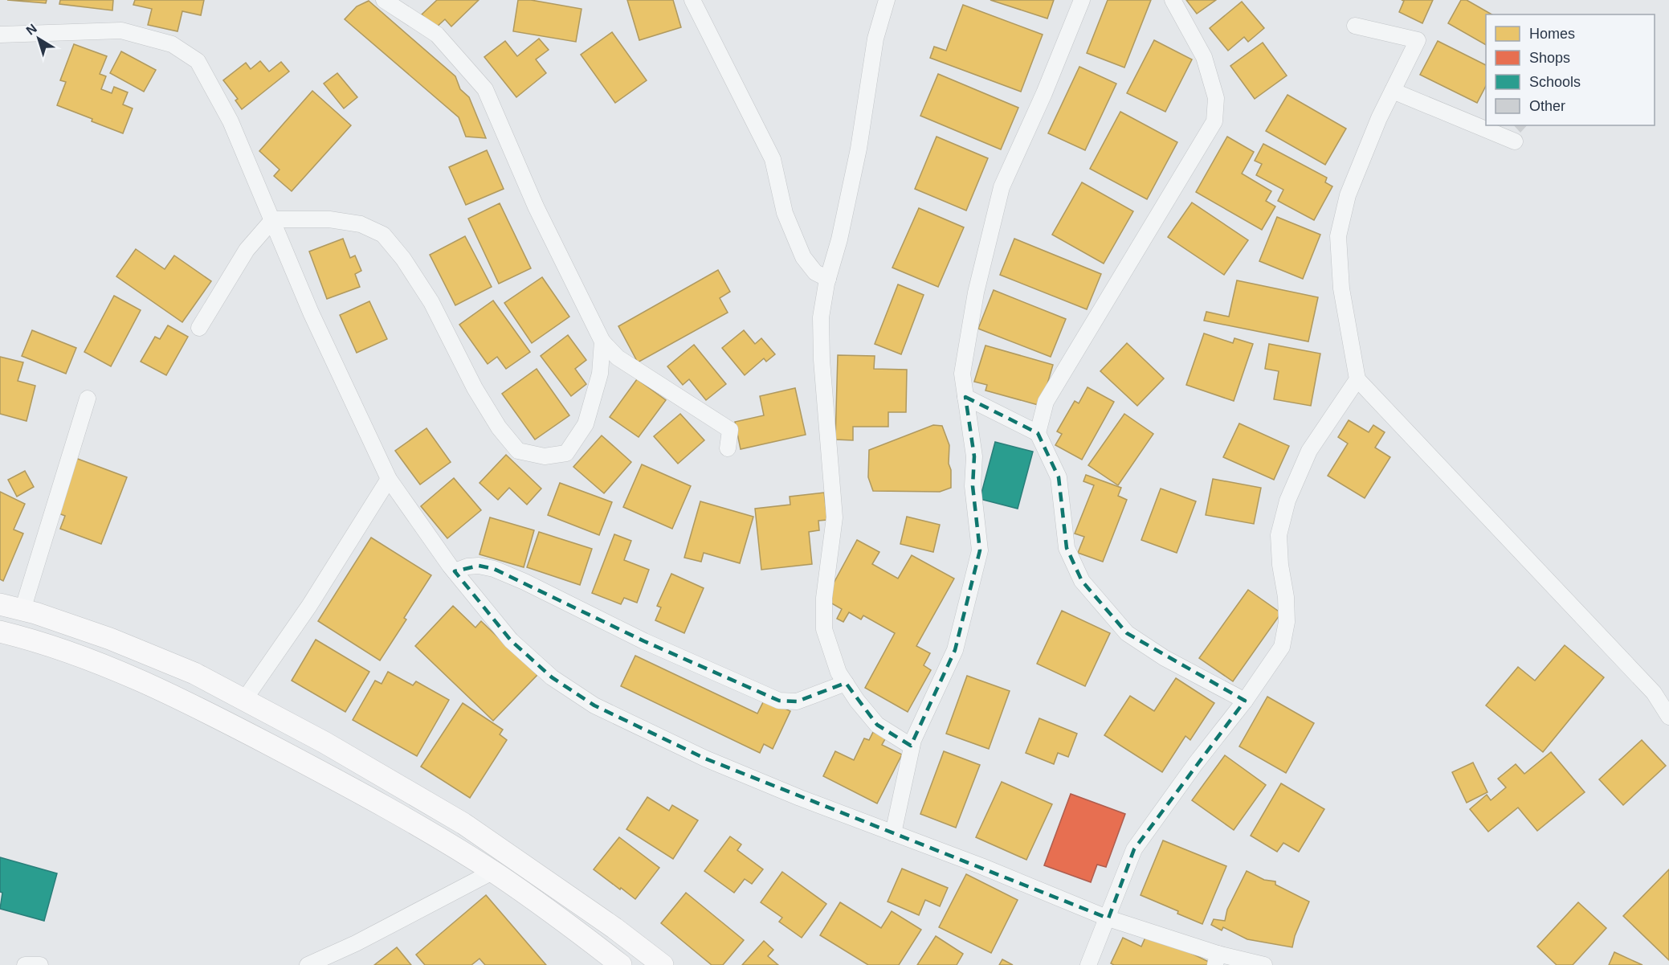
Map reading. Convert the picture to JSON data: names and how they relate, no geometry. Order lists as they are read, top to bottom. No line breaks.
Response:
{"legend":["Homes","Shops","Schools","Other"],"north":"top left"}
